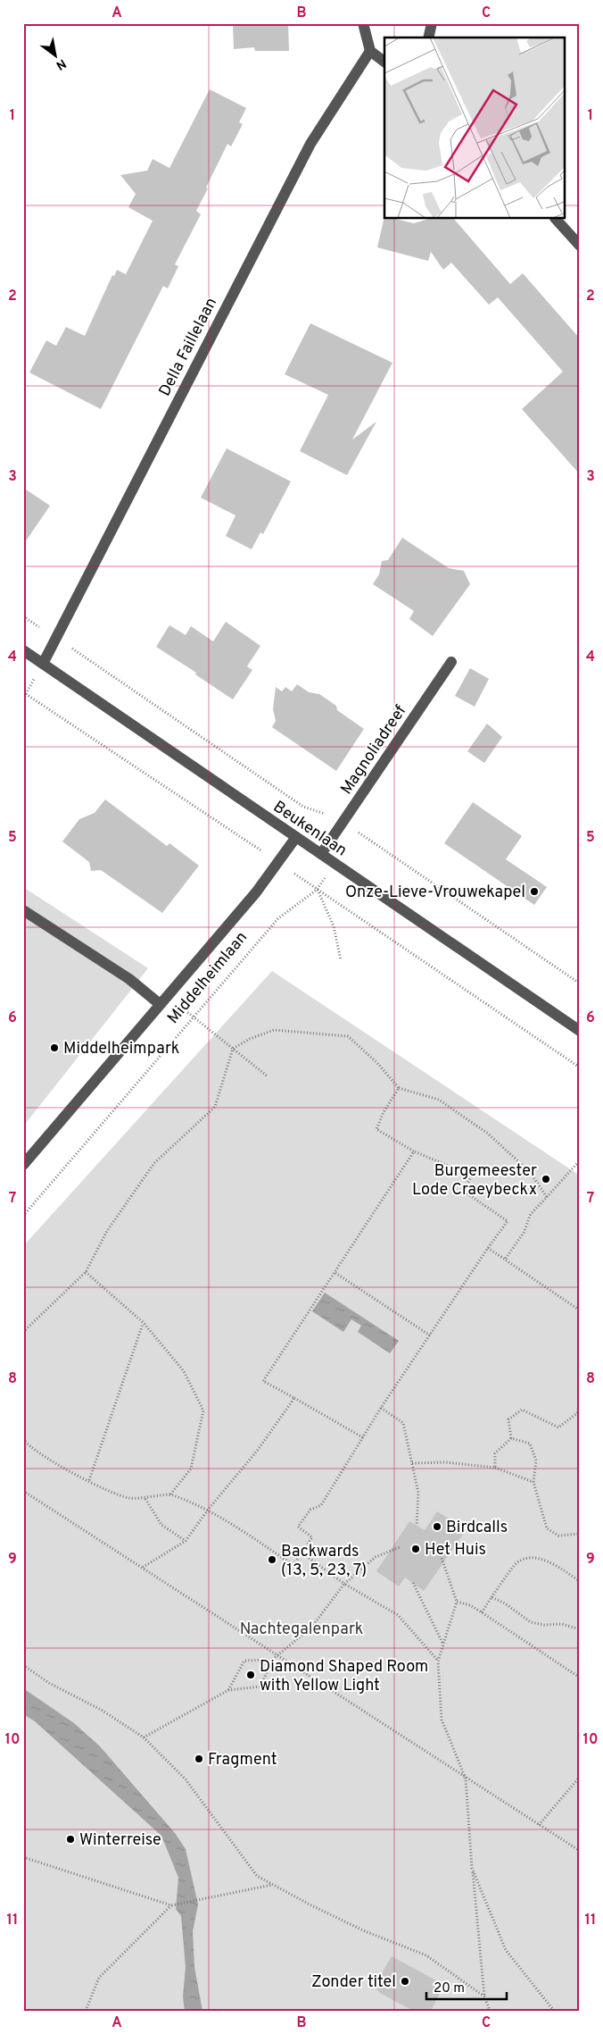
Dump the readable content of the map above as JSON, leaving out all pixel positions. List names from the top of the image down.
{
  "streets": {
    "street": [
      "Della Faillelaan",
      "Magnoliadreef",
      "Beukenlaan",
      "Middelheimlaan"
    ]
  },
  "crossings": [
    ["Della Faillelaan", "Beukenlaan"],
    ["Magnoliadreef", "Beukenlaan"],
    ["Beukenlaan", "Middelheimlaan"]
  ],
  "parks": ["Nachtegalenpark"],
  "places": [
    "Onze-Lieve-Vrouwekapel",
    "Middelheimpark",
    "Burgemeester Lode Craeybeckx",
    "Birdcalls",
    "Het Huis",
    "Backwards (13, 5, 23, 7)",
    "Diamond Shaped Room with Yellow Light",
    "Fragment",
    "Winterreise",
    "Zonder titel"
  ],
  "scale_bar": "20 m",
  "north": "bottom right",
  "grid": {
    "columns": ["A", "B", "C"],
    "rows": [
      "1",
      "2",
      "3",
      "4",
      "5",
      "6",
      "7",
      "8",
      "9",
      "10",
      "11"
    ]
  }
}
